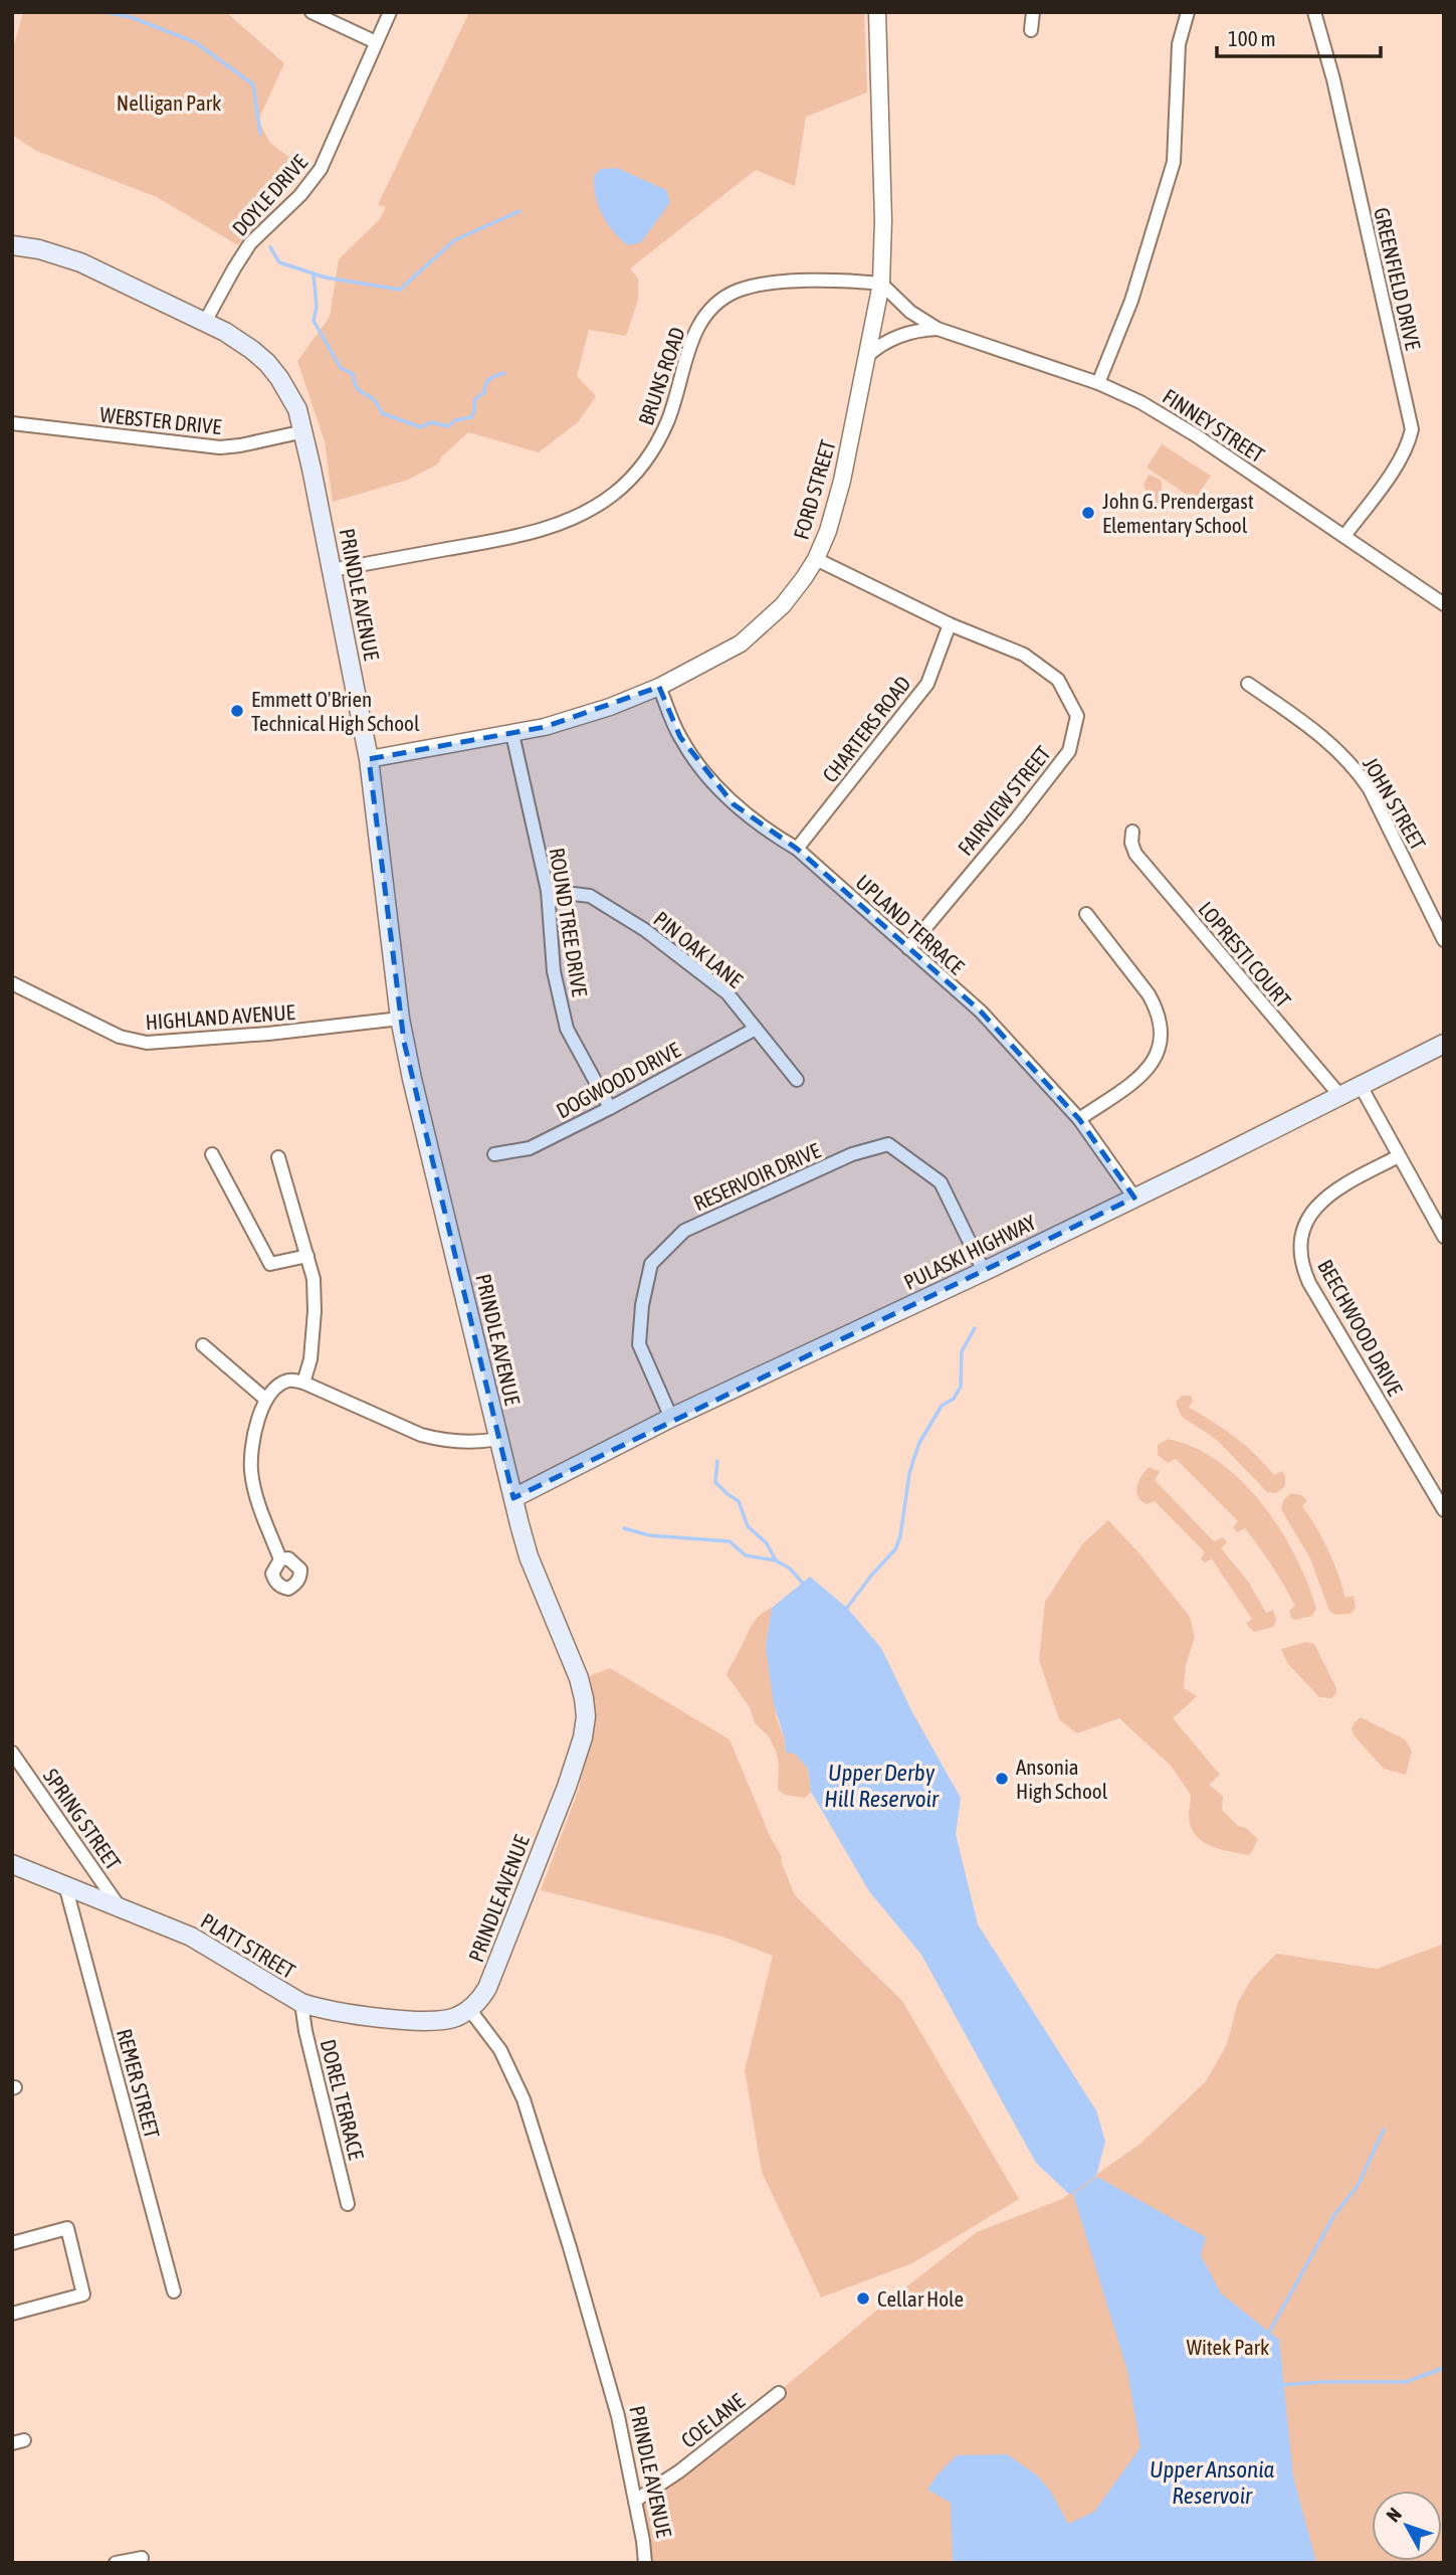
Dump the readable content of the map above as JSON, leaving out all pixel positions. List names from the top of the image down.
{
  "streets": {
    "main road": ["PRINDLE AVENUE", "PULASKI HIGHWAY", "PLATT STREET"],
    "street": [
      "DOYLE DRIVE",
      "GREENFIELD DRIVE",
      "BRUNS ROAD",
      "WEBSTER DRIVE",
      "FINNEY STREET",
      "FORD STREET",
      "CHARTERS ROAD",
      "FAIRVIEW STREET",
      "JOHN STREET",
      "ROUND TREE DRIVE",
      "UPLAND TERRACE",
      "PIN OAK LANE",
      "LOPRESTI COURT",
      "HIGHLAND AVENUE",
      "DOGWOOD DRIVE",
      "RESERVOIR DRIVE",
      "BEECHWOOD DRIVE",
      "SPRING STREET",
      "REMER STREET",
      "DOREL TERRACE",
      "COE LANE"
    ]
  },
  "crossings": [
    ["DOYLE DRIVE", "PRINDLE AVENUE"],
    ["GREENFIELD DRIVE", "FINNEY STREET"],
    ["BRUNS ROAD", "FINNEY STREET"],
    ["BRUNS ROAD", "FORD STREET"],
    ["BRUNS ROAD", "PRINDLE AVENUE"],
    ["WEBSTER DRIVE", "PRINDLE AVENUE"],
    ["FINNEY STREET", "FORD STREET"],
    ["FORD STREET", "PRINDLE AVENUE"],
    ["FORD STREET", "FAIRVIEW STREET"],
    ["FORD STREET", "ROUND TREE DRIVE"],
    ["FORD STREET", "UPLAND TERRACE"],
    ["PRINDLE AVENUE", "HIGHLAND AVENUE"],
    ["PRINDLE AVENUE", "PULASKI HIGHWAY"],
    ["PRINDLE AVENUE", "PLATT STREET"],
    ["PRINDLE AVENUE", "COE LANE"],
    ["CHARTERS ROAD", "FAIRVIEW STREET"],
    ["CHARTERS ROAD", "UPLAND TERRACE"],
    ["FAIRVIEW STREET", "UPLAND TERRACE"],
    ["ROUND TREE DRIVE", "PIN OAK LANE"],
    ["ROUND TREE DRIVE", "DOGWOOD DRIVE"],
    ["UPLAND TERRACE", "PULASKI HIGHWAY"],
    ["PIN OAK LANE", "DOGWOOD DRIVE"],
    ["LOPRESTI COURT", "PULASKI HIGHWAY"],
    ["RESERVOIR DRIVE", "PULASKI HIGHWAY"],
    ["SPRING STREET", "PLATT STREET"],
    ["PLATT STREET", "REMER STREET"],
    ["PLATT STREET", "DOREL TERRACE"]
  ],
  "water": ["Upper Derby Hill Reservoir", "Upper Ansonia Reservoir"],
  "parks": ["Nelligan Park", "Witek Park"],
  "places": [
    "John G. Prendergast Elementary School",
    "Emmett O'Brien Technical High School",
    "Ansonia High School",
    "Cellar Hole"
  ],
  "scale_bar": "100 m",
  "north": "top left"
}
